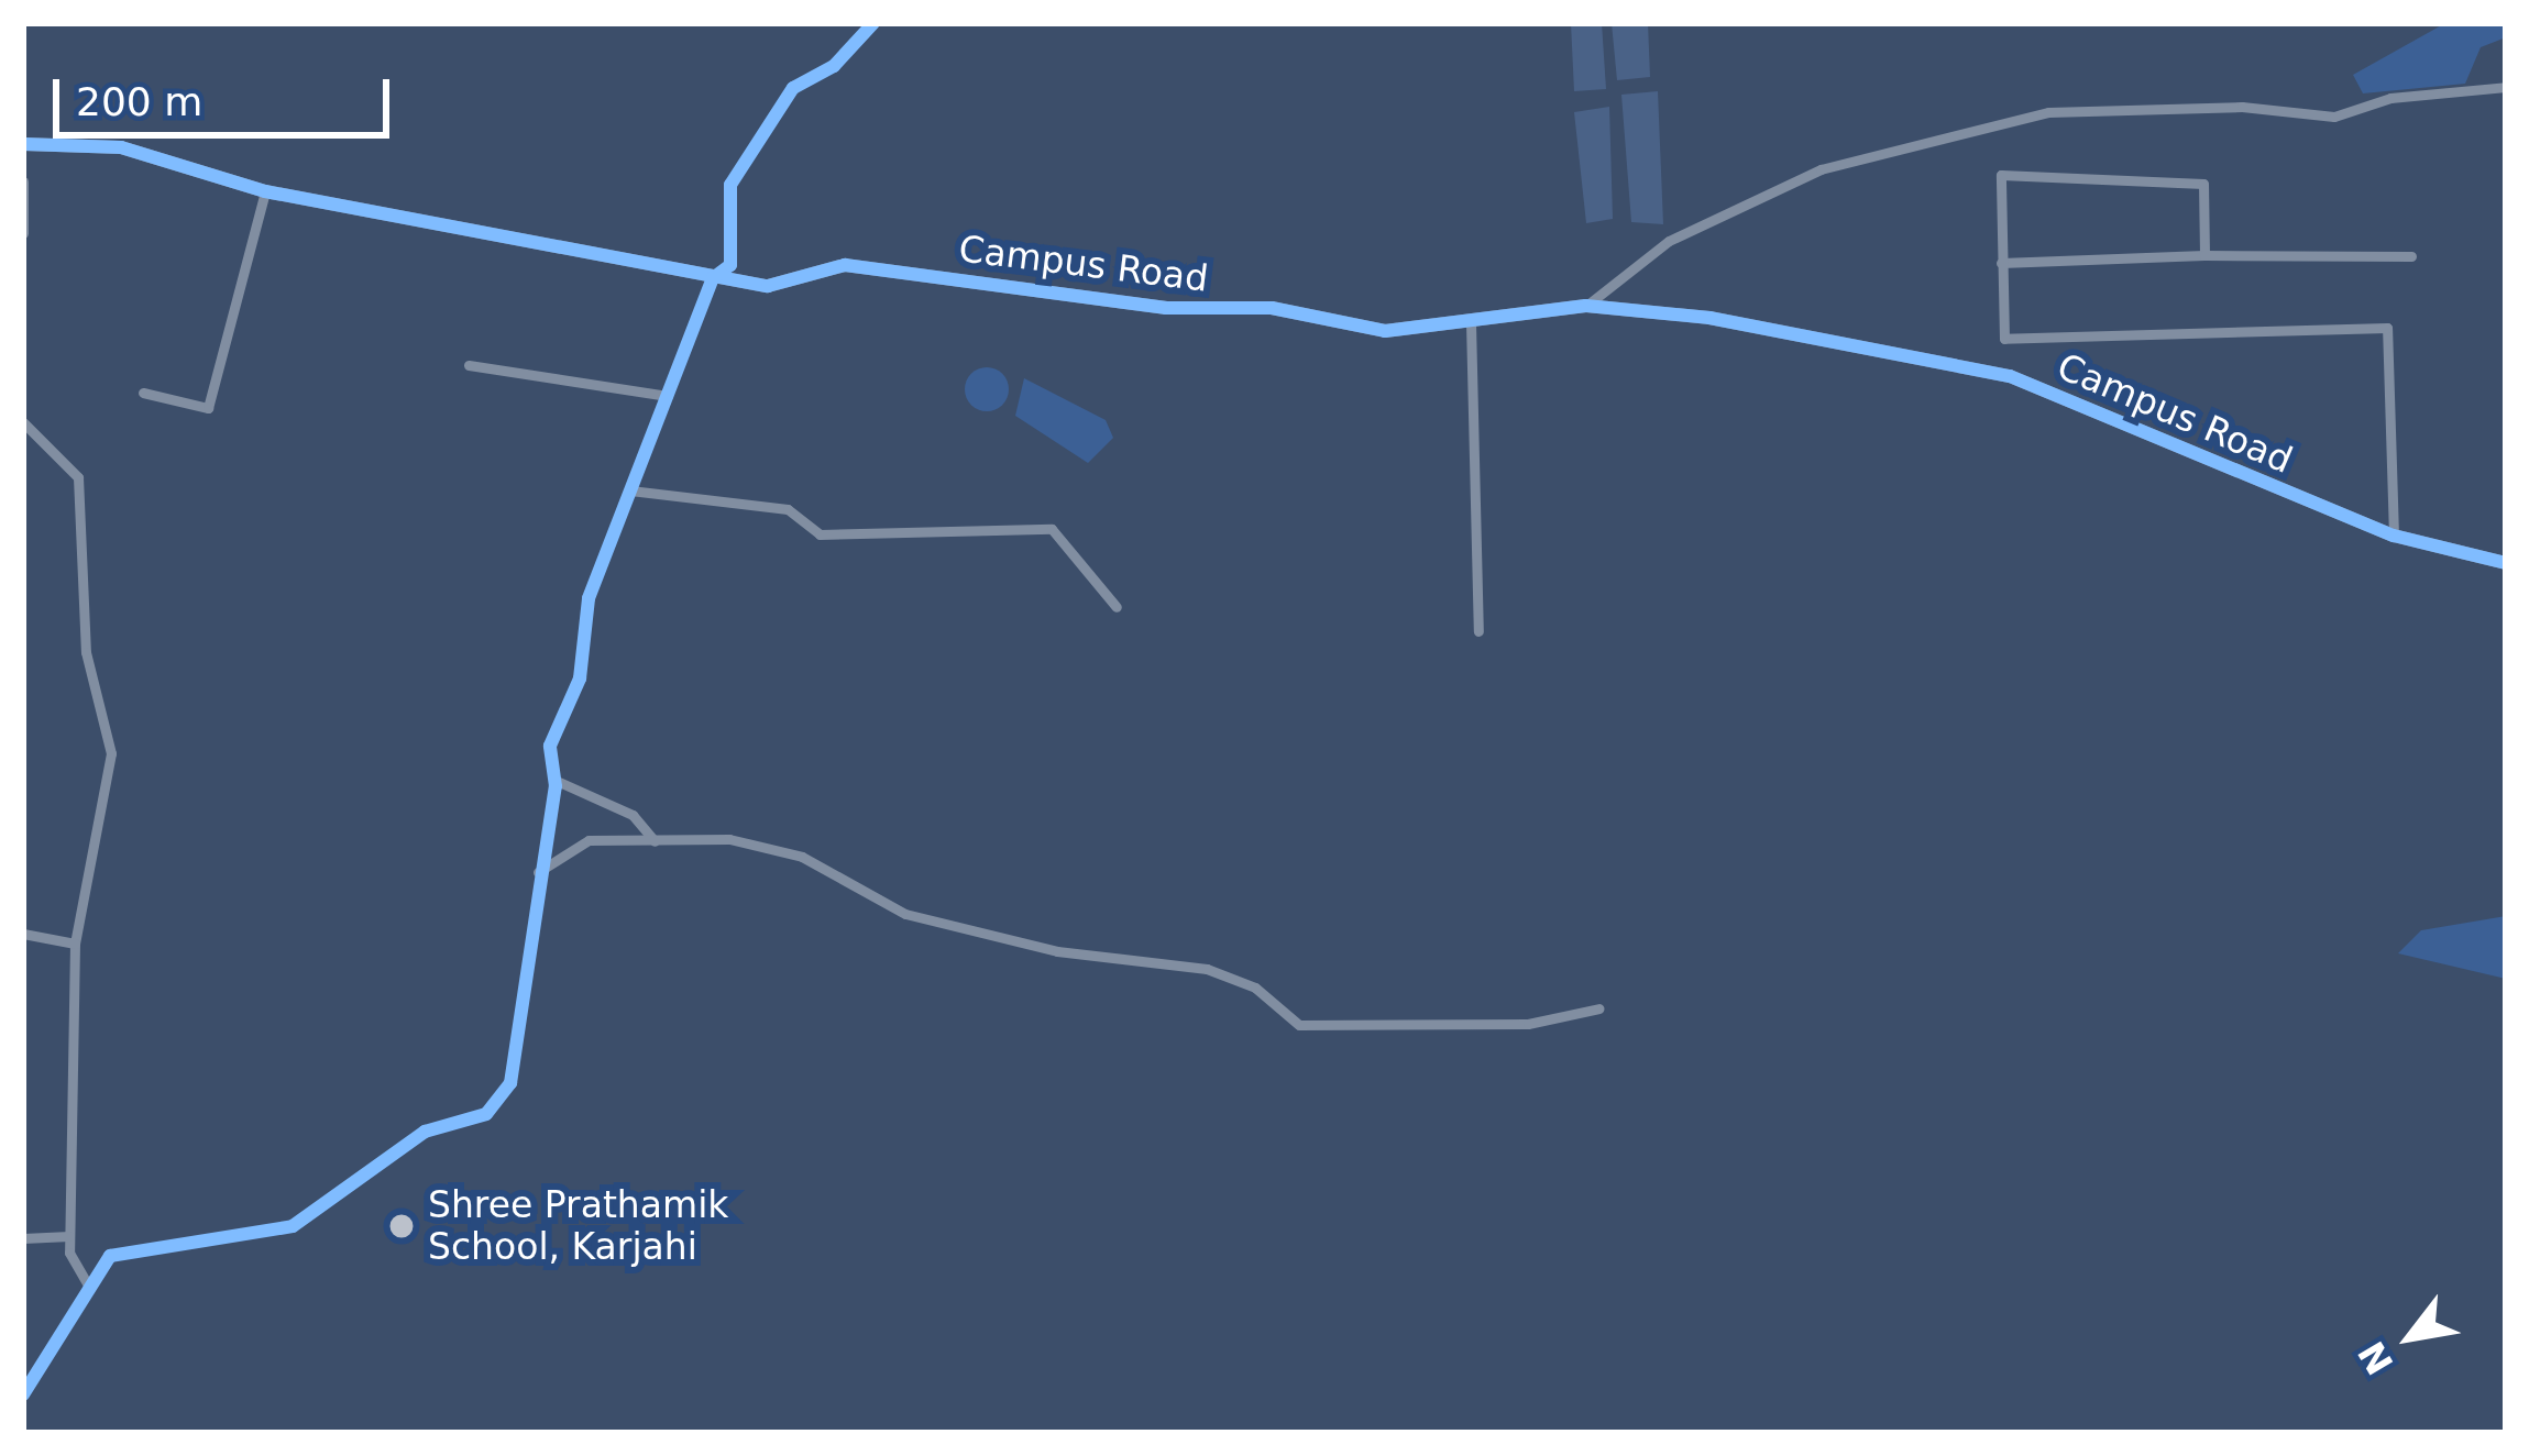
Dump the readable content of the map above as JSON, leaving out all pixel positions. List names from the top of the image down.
{
  "streets": {
    "street": ["Campus Road"]
  },
  "places": ["Shree Prathamik School, Karjahi"],
  "scale_bar": "200 m",
  "north": "bottom left"
}
